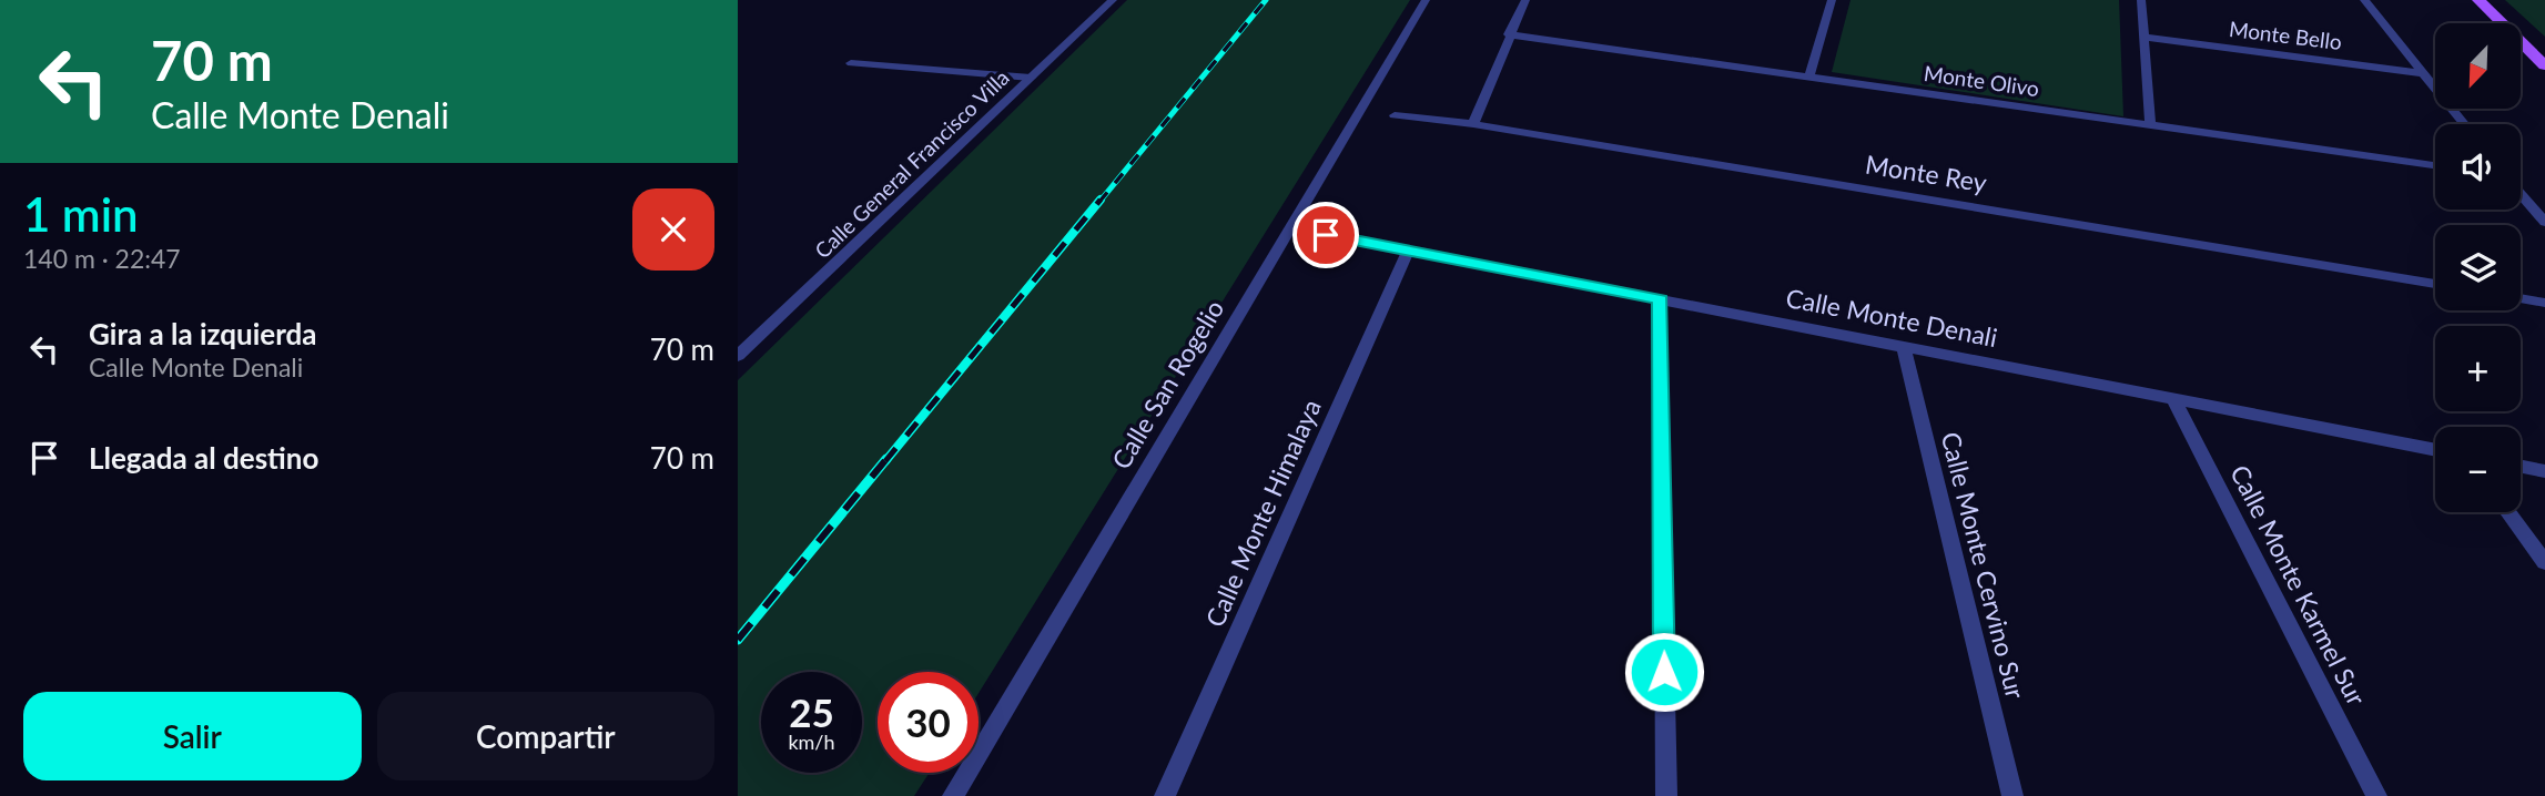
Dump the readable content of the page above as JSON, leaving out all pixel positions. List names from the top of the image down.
{
  "streets": {
    "street": [
      "Monte Bello",
      "Monte Olivo",
      "Calle General Francisco Villa",
      "Monte Rey",
      "Calle Monte Denali",
      "Calle San Rogelio",
      "Calle Monte Himalaya",
      "Calle Monte Cervino Sur",
      "Calle Monte Karmel Sur"
    ]
  },
  "crossings": [
    ["Calle Monte Denali", "Calle Monte Himalaya"],
    ["Calle Monte Denali", "Calle Monte Cervino Sur"],
    ["Calle Monte Denali", "Calle Monte Karmel Sur"]
  ],
  "north": "bottom left",
  "page": {
    "turn": ["70 m", "Calle Monte Denali"],
    "map_buttons": ["+", "−"],
    "heading": ["1 min", "140 m · 22:47"],
    "list": [
      {
        "name": "Gira a la izquierda",
        "note": "Calle Monte Denali",
        "value": "70 m"
      },
      {
        "name": "Llegada al destino",
        "value": "70 m"
      }
    ],
    "speed": "25 km/h",
    "limit": "30",
    "buttons": ["Salir", "Compartir"]
  }
}
